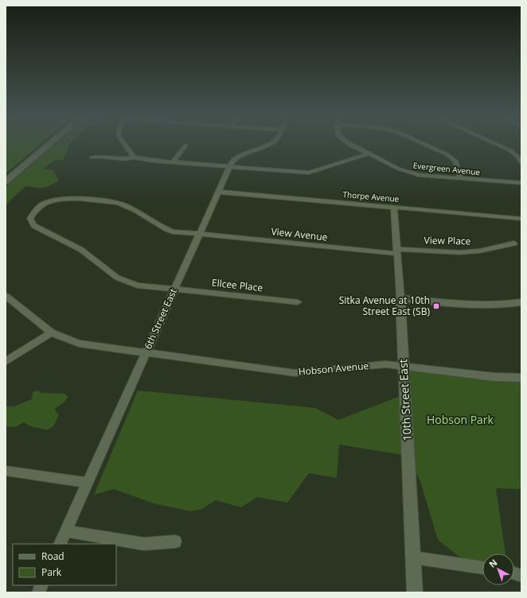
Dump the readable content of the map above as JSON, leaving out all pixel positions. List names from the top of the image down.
{
  "streets": {
    "street": [
      "Evergreen Avenue",
      "Thorpe Avenue",
      "View Avenue",
      "View Place",
      "Ellcee Place",
      "6th Street East",
      "Hobson Avenue",
      "10th Street East"
    ]
  },
  "crossings": [
    ["Thorpe Avenue", "6th Street East"],
    ["Thorpe Avenue", "10th Street East"],
    ["View Avenue", "View Place"],
    ["View Avenue", "Ellcee Place"],
    ["View Avenue", "6th Street East"],
    ["View Avenue", "10th Street East"],
    ["View Place", "10th Street East"],
    ["Ellcee Place", "6th Street East"],
    ["6th Street East", "Hobson Avenue"],
    ["Hobson Avenue", "10th Street East"]
  ],
  "parks": ["Hobson Park"],
  "places": {
    "transit": ["Sitka Avenue at 10th Street East (SB)"]
  },
  "legend": ["Road", "Park"],
  "north": "top left"
}
